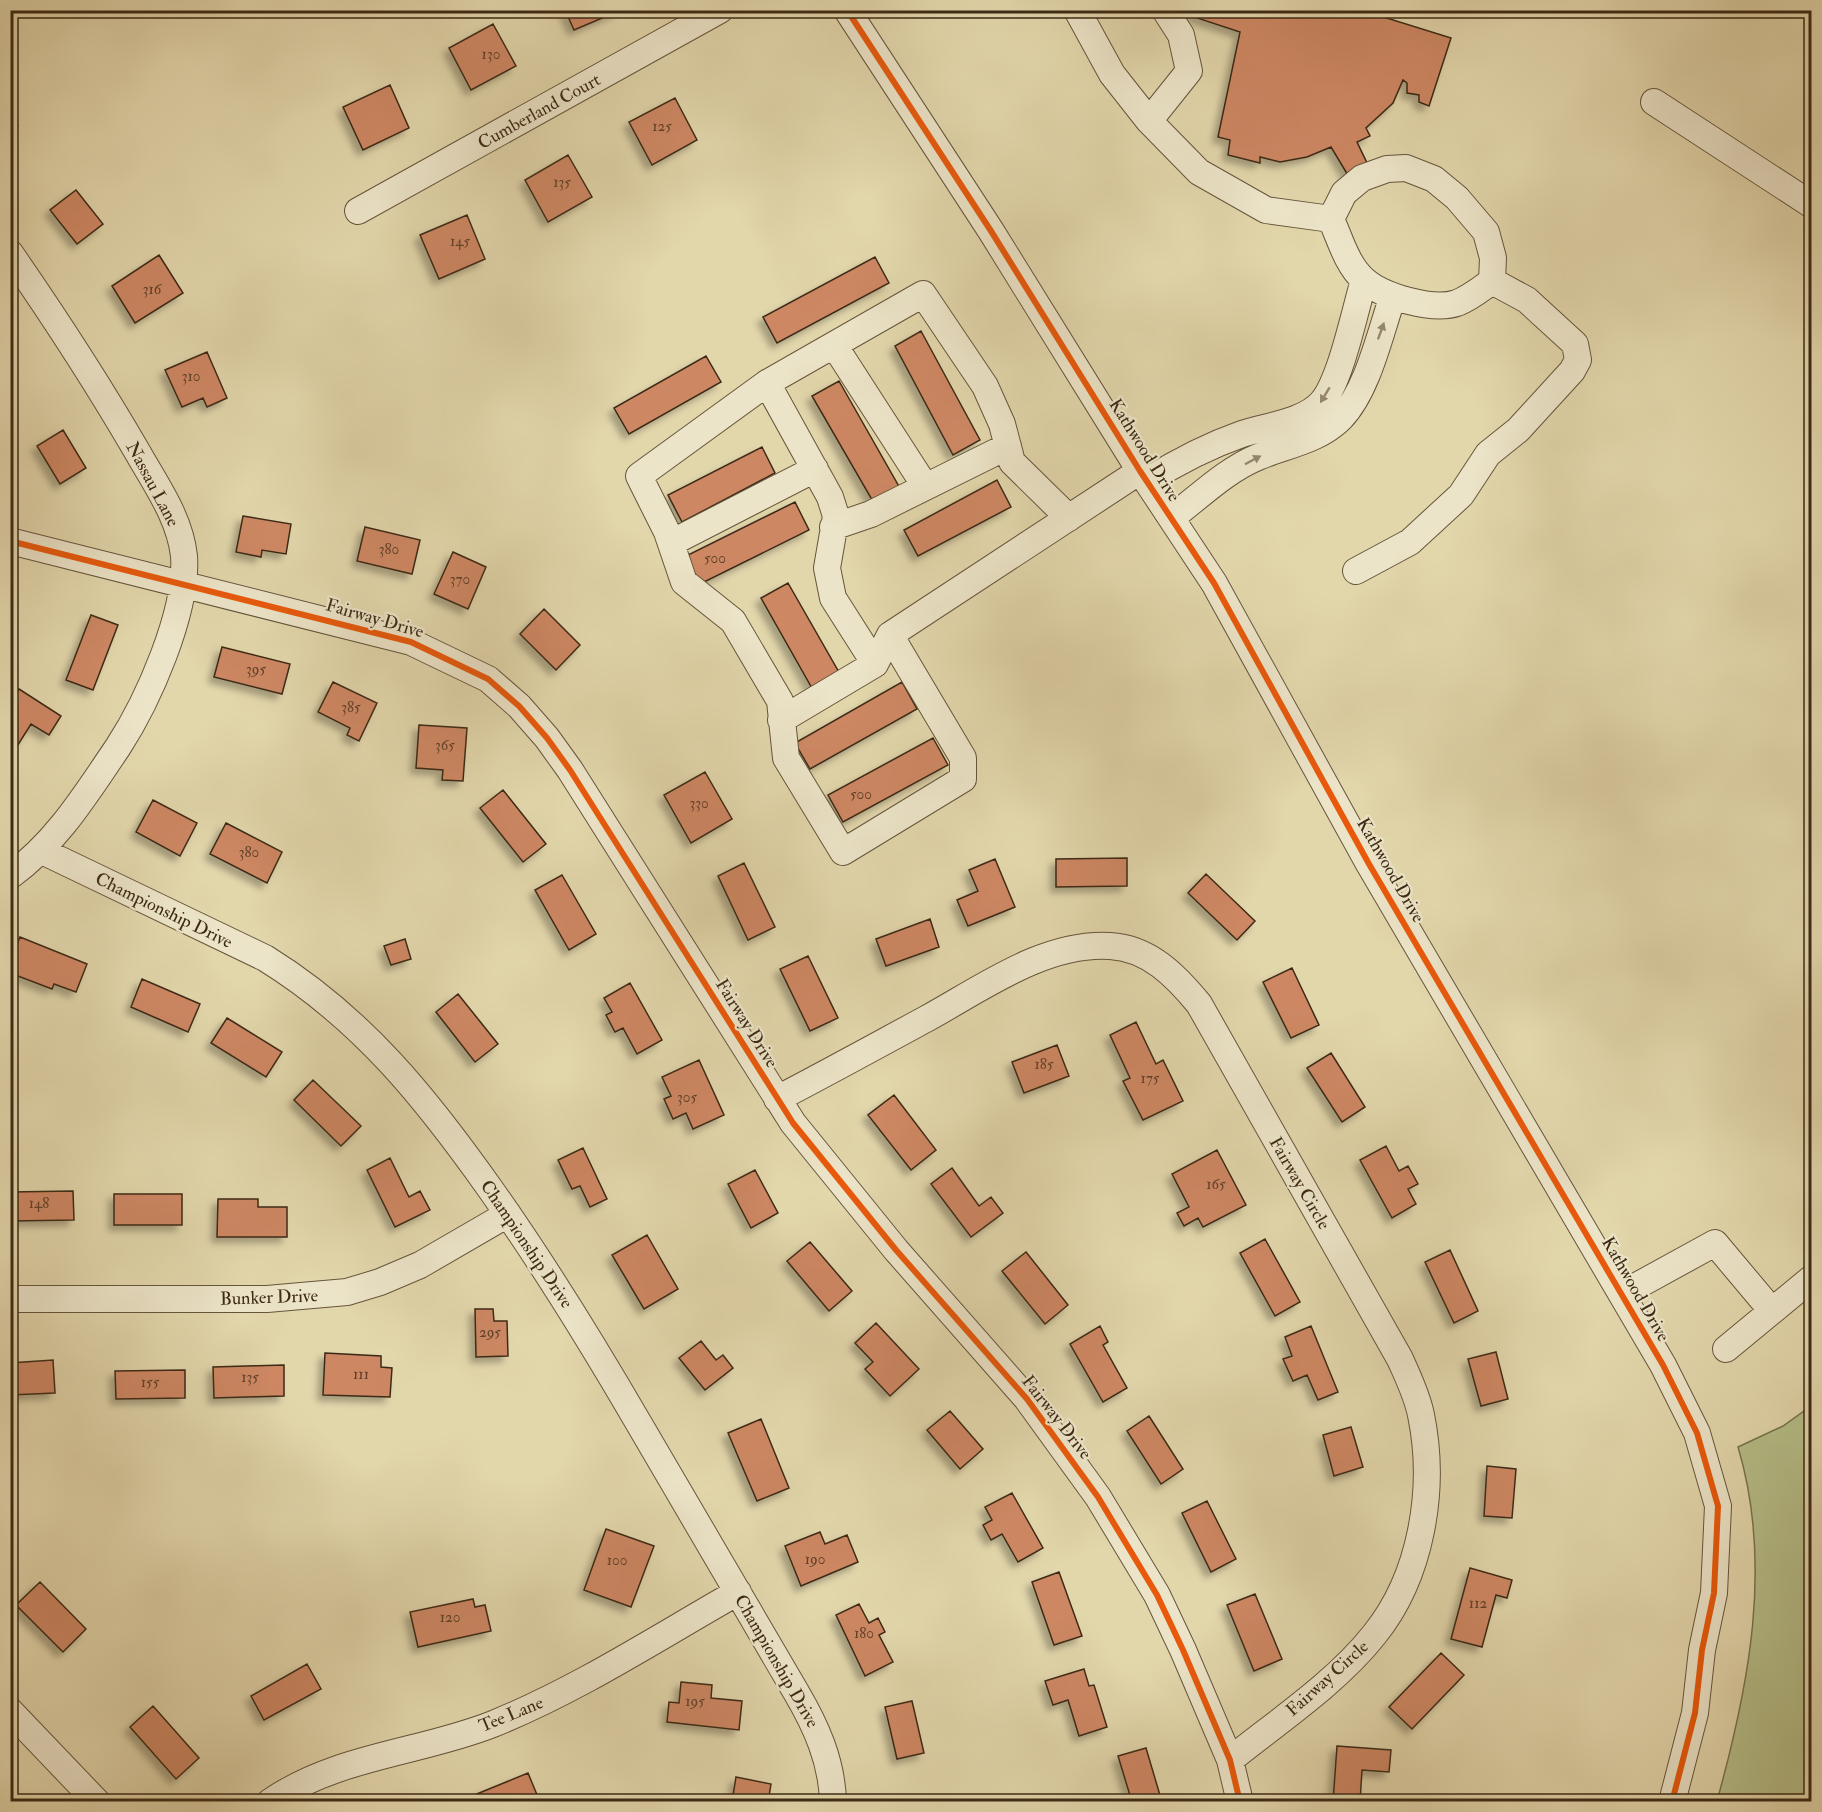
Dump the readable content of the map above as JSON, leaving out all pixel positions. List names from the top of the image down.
{
  "streets": {
    "street": [
      "Cumberland Court",
      "Kathwood Drive",
      "Nassau Lane",
      "Fairway Drive",
      "Championship Drive",
      "Fairway Circle",
      "Bunker Drive",
      "Tee Lane"
    ]
  },
  "crossings": [
    ["Nassau Lane", "Fairway Drive"],
    ["Nassau Lane", "Championship Drive"],
    ["Fairway Drive", "Fairway Circle"],
    ["Championship Drive", "Bunker Drive"],
    ["Championship Drive", "Tee Lane"]
  ],
  "house_numbers": [
    "130",
    "125",
    "135",
    "145",
    "316",
    "310",
    "380",
    "500",
    "370",
    "395",
    "385",
    "365",
    "500",
    "330",
    "380",
    "185",
    "175",
    "305",
    "165",
    "148",
    "295",
    "111",
    "135",
    "155",
    "190",
    "100",
    "112",
    "120",
    "180",
    "195"
  ]
}
